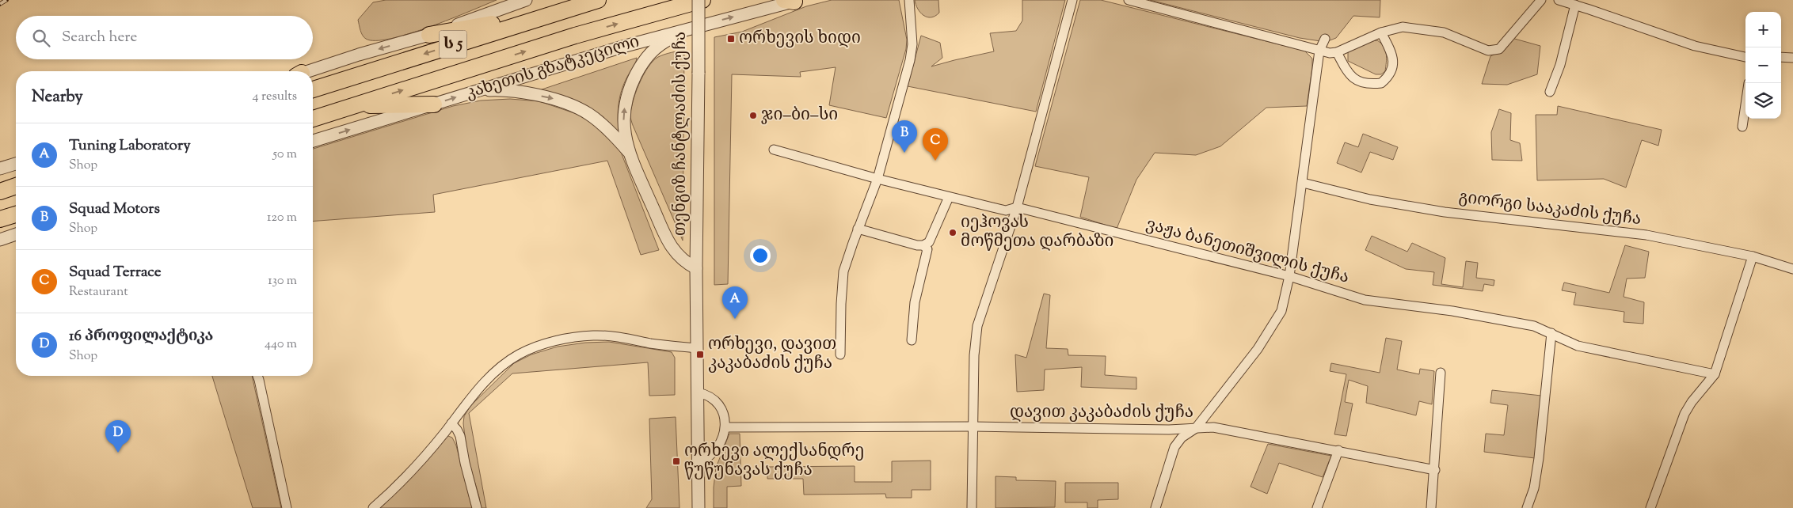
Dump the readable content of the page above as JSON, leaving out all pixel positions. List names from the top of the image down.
{
  "streets": {
    "highway": ["ს 5", "კახეთის გზატკეცილი"],
    "street": [
      "თენგიზ ჩანტლაძის ქუჩა",
      "გიორგი სააკაძის ქუჩა",
      "ვაჟა ბანეთიშვილის ქუჩა",
      "დავით კაკაბაძის ქუჩა"
    ]
  },
  "crossings": [
    ["კახეთის გზატკეცილი", "თენგიზ ჩანტლაძის ქუჩა"]
  ],
  "places": {
    "transit": ["ორხევის ხიდი", "ორხევი, დავით კაკაბაძის ქუჩა", "ორხევი ალექსანდრე წუწუნავას ქუჩა"],
    "other": ["ჯი–ბი–სი", "იეჰოვას მოწმეთა დარბაზი"]
  },
  "page": {
    "map_buttons": ["+", "−"],
    "search": "Search here",
    "heading": ["Nearby", "4 results"],
    "pins": [
      "B",
      "C",
      "A",
      "D"
    ],
    "list": [
      {
        "mark": "A",
        "name": "Tuning Laboratory",
        "note": "Shop",
        "value": "50 m"
      },
      {
        "mark": "B",
        "name": "Squad Motors",
        "note": "Shop",
        "value": "120 m"
      },
      {
        "mark": "C",
        "name": "Squad Terrace",
        "note": "Restaurant",
        "value": "130 m"
      },
      {
        "mark": "D",
        "name": "16 პროფილაქტიკა",
        "note": "Shop",
        "value": "440 m"
      }
    ]
  }
}
